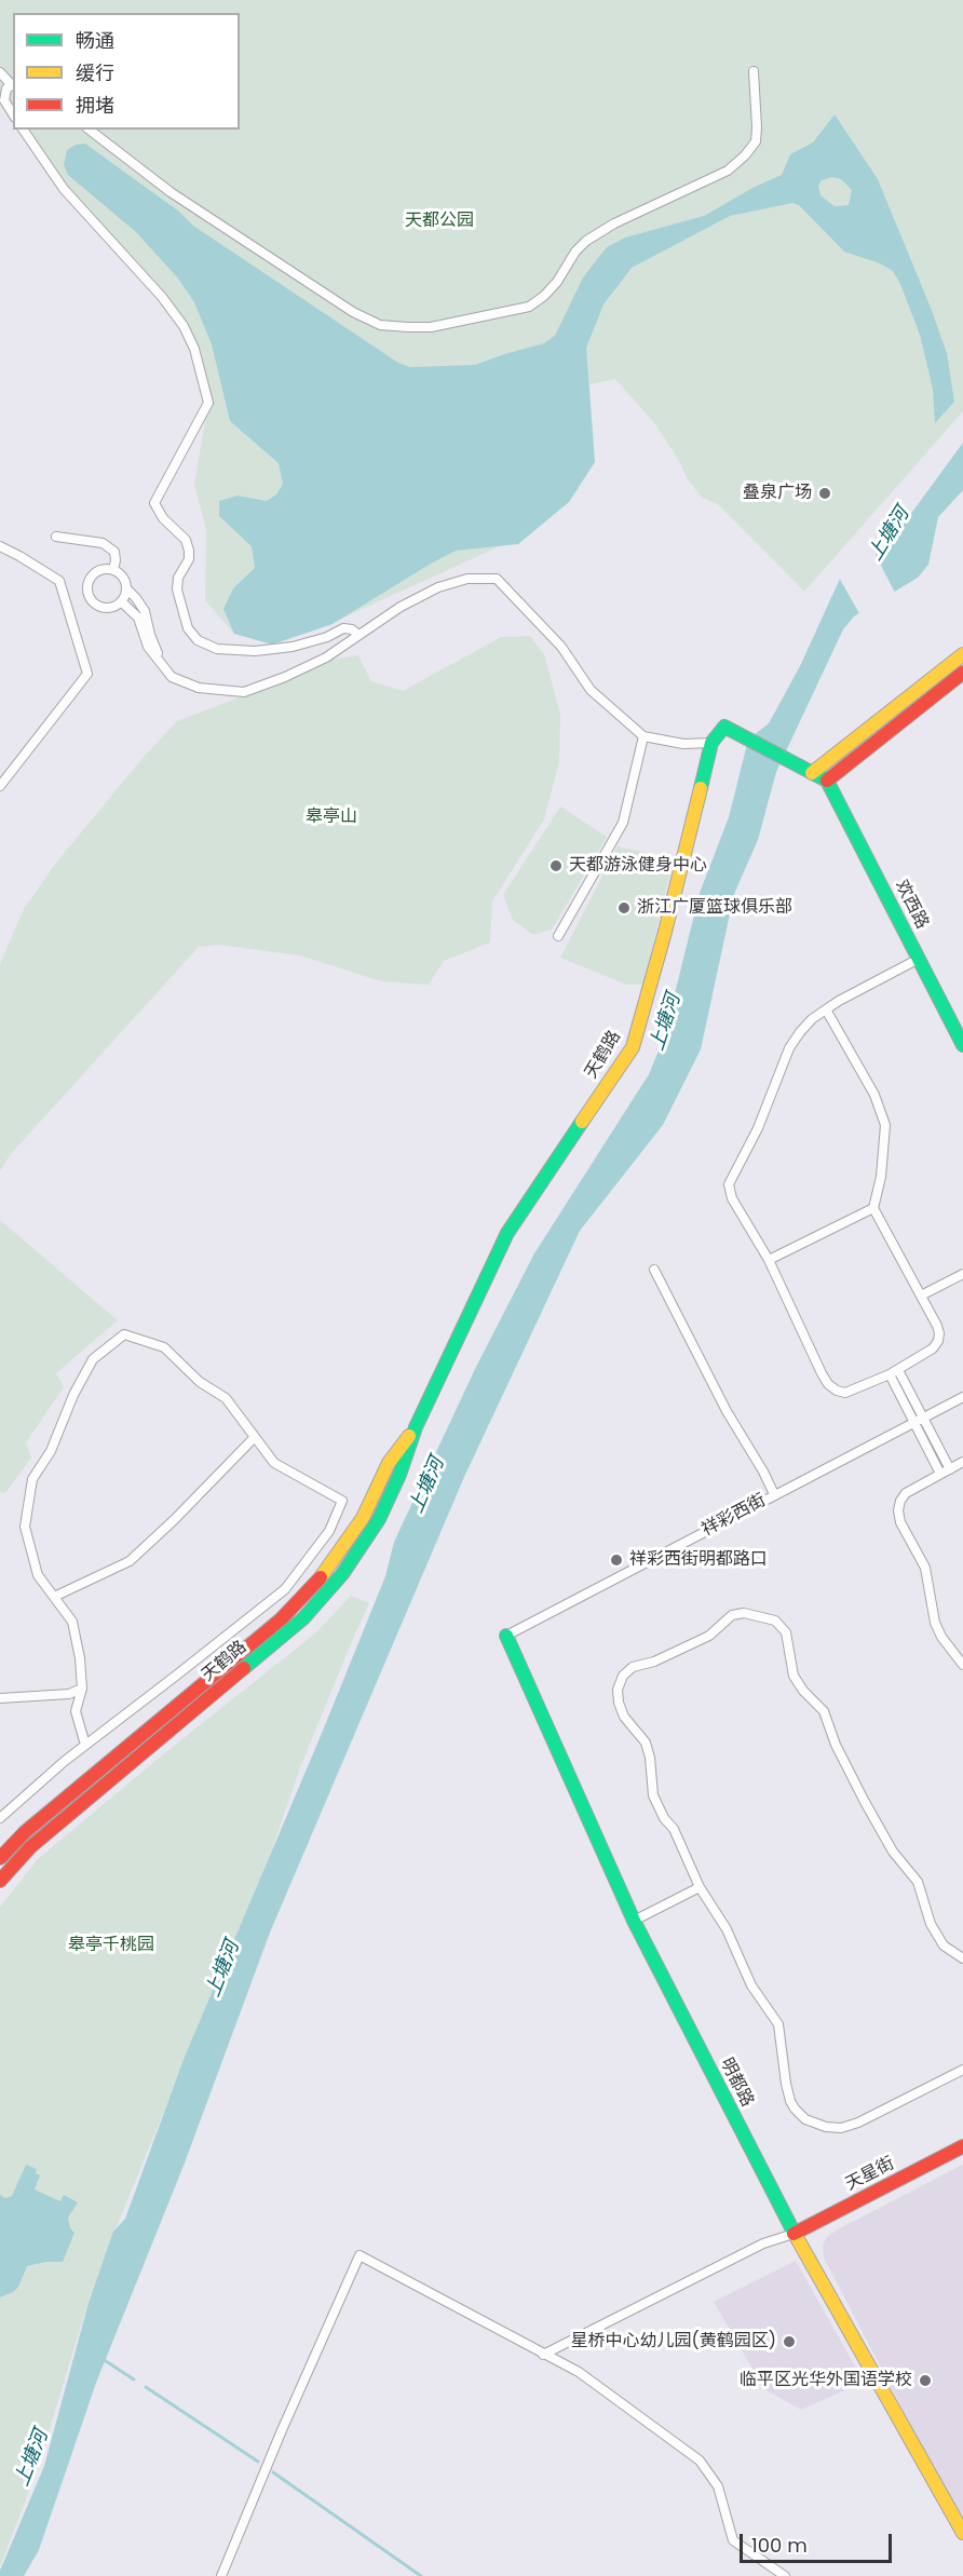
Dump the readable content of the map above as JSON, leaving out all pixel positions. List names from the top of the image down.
{
  "streets": {
    "main road": [
      "欢西路",
      "天鹤路",
      "明都路",
      "天星街"
    ],
    "street": ["祥彩西街"]
  },
  "crossings": [
    ["祥彩西街", "明都路"],
    ["明都路", "天星街"]
  ],
  "water": ["上塘河"],
  "parks": ["天都公园", "皋亭山", "皋亭千桃园"],
  "places": [
    "叠泉广场",
    "天都游泳健身中心",
    "浙江广厦篮球俱乐部",
    "祥彩西街明都路口",
    "星桥中心幼儿园(黄鹤园区)",
    "临平区光华外国语学校"
  ],
  "legend": ["畅通", "缓行", "拥堵"],
  "scale_bar": "100 m"
}
